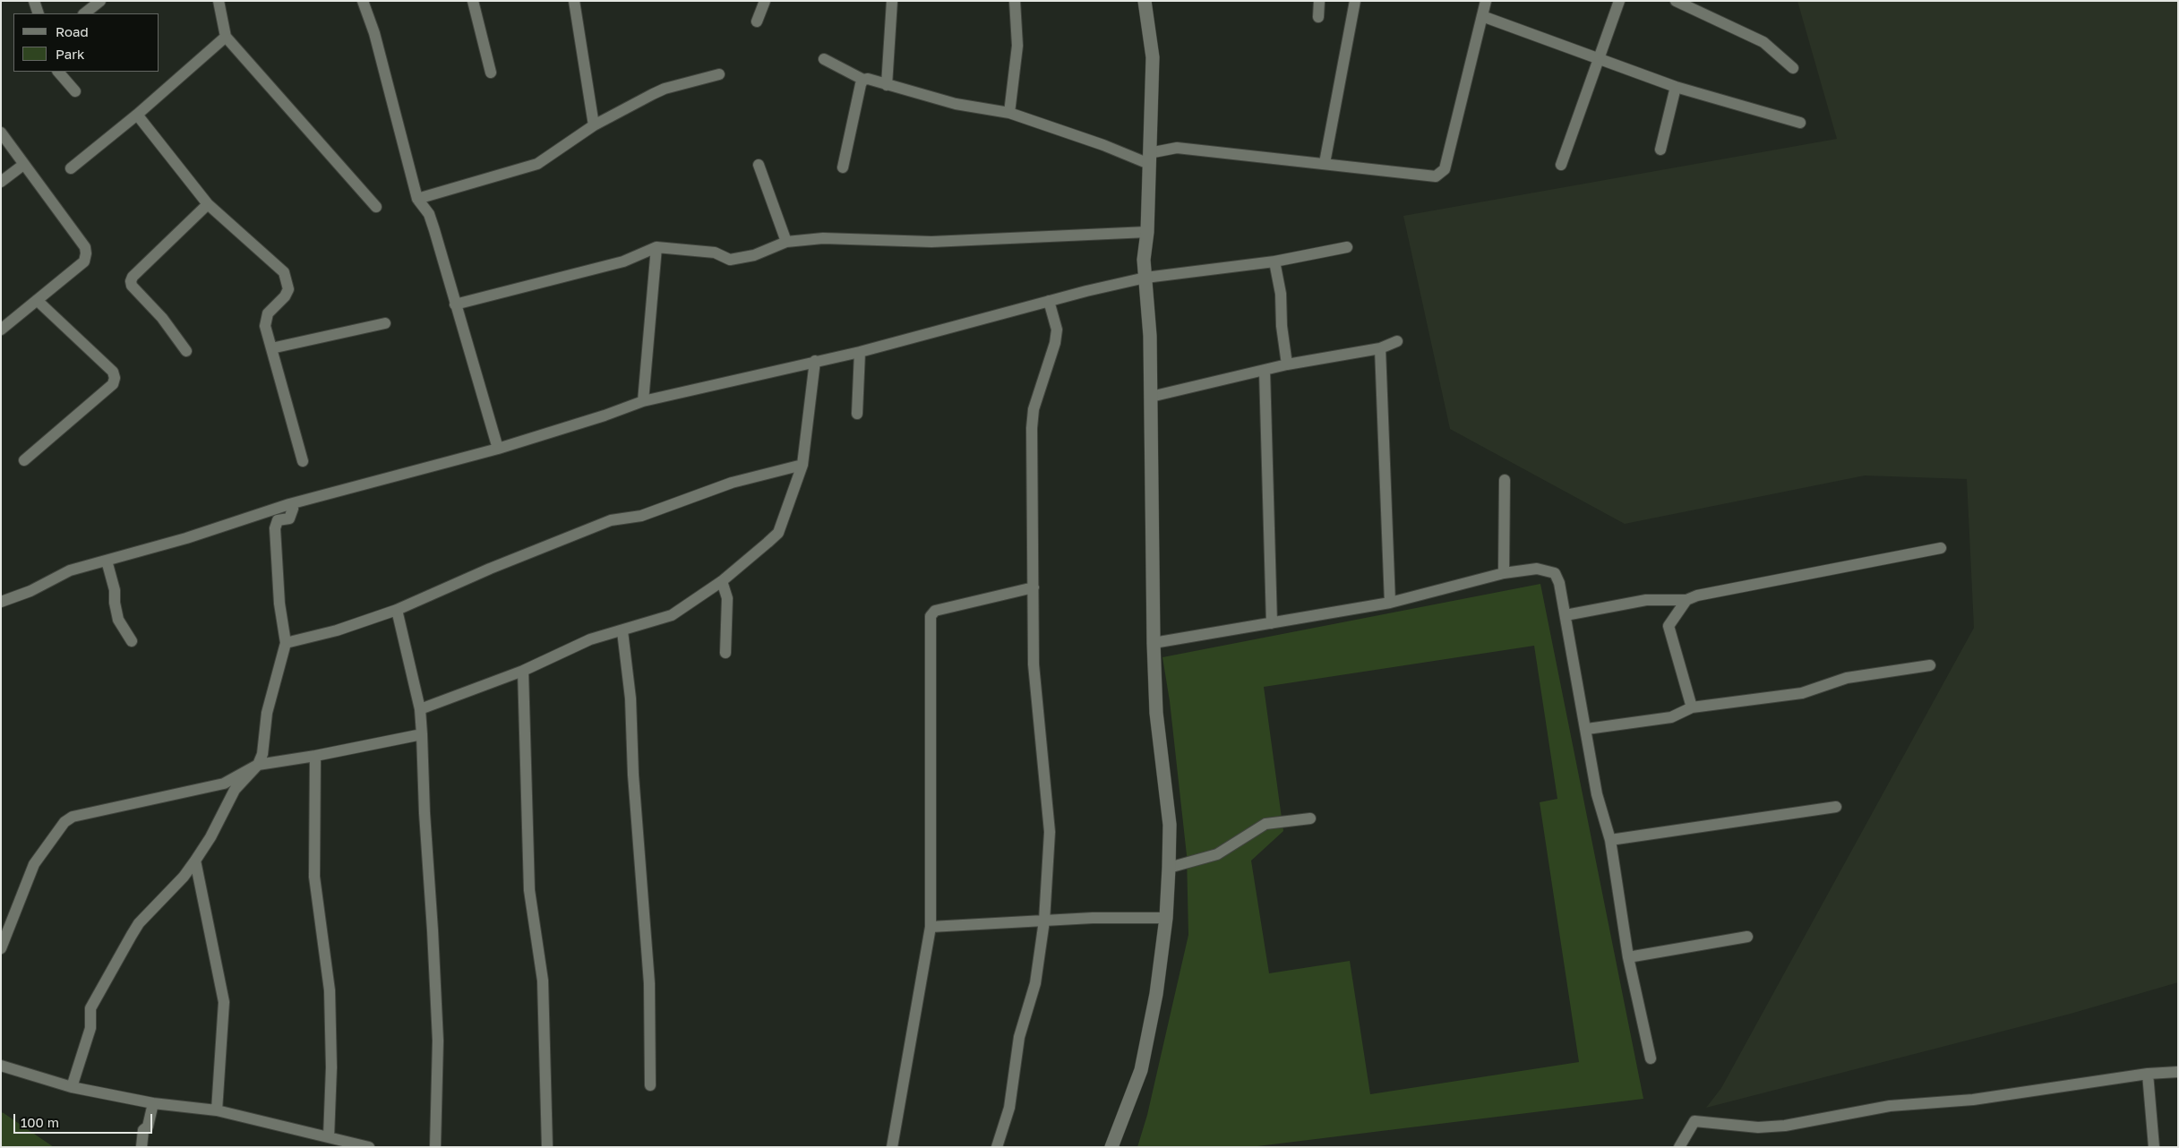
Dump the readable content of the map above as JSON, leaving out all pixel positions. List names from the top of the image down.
{
  "legend": ["Road", "Park"],
  "scale_bar": "100 m"
}
